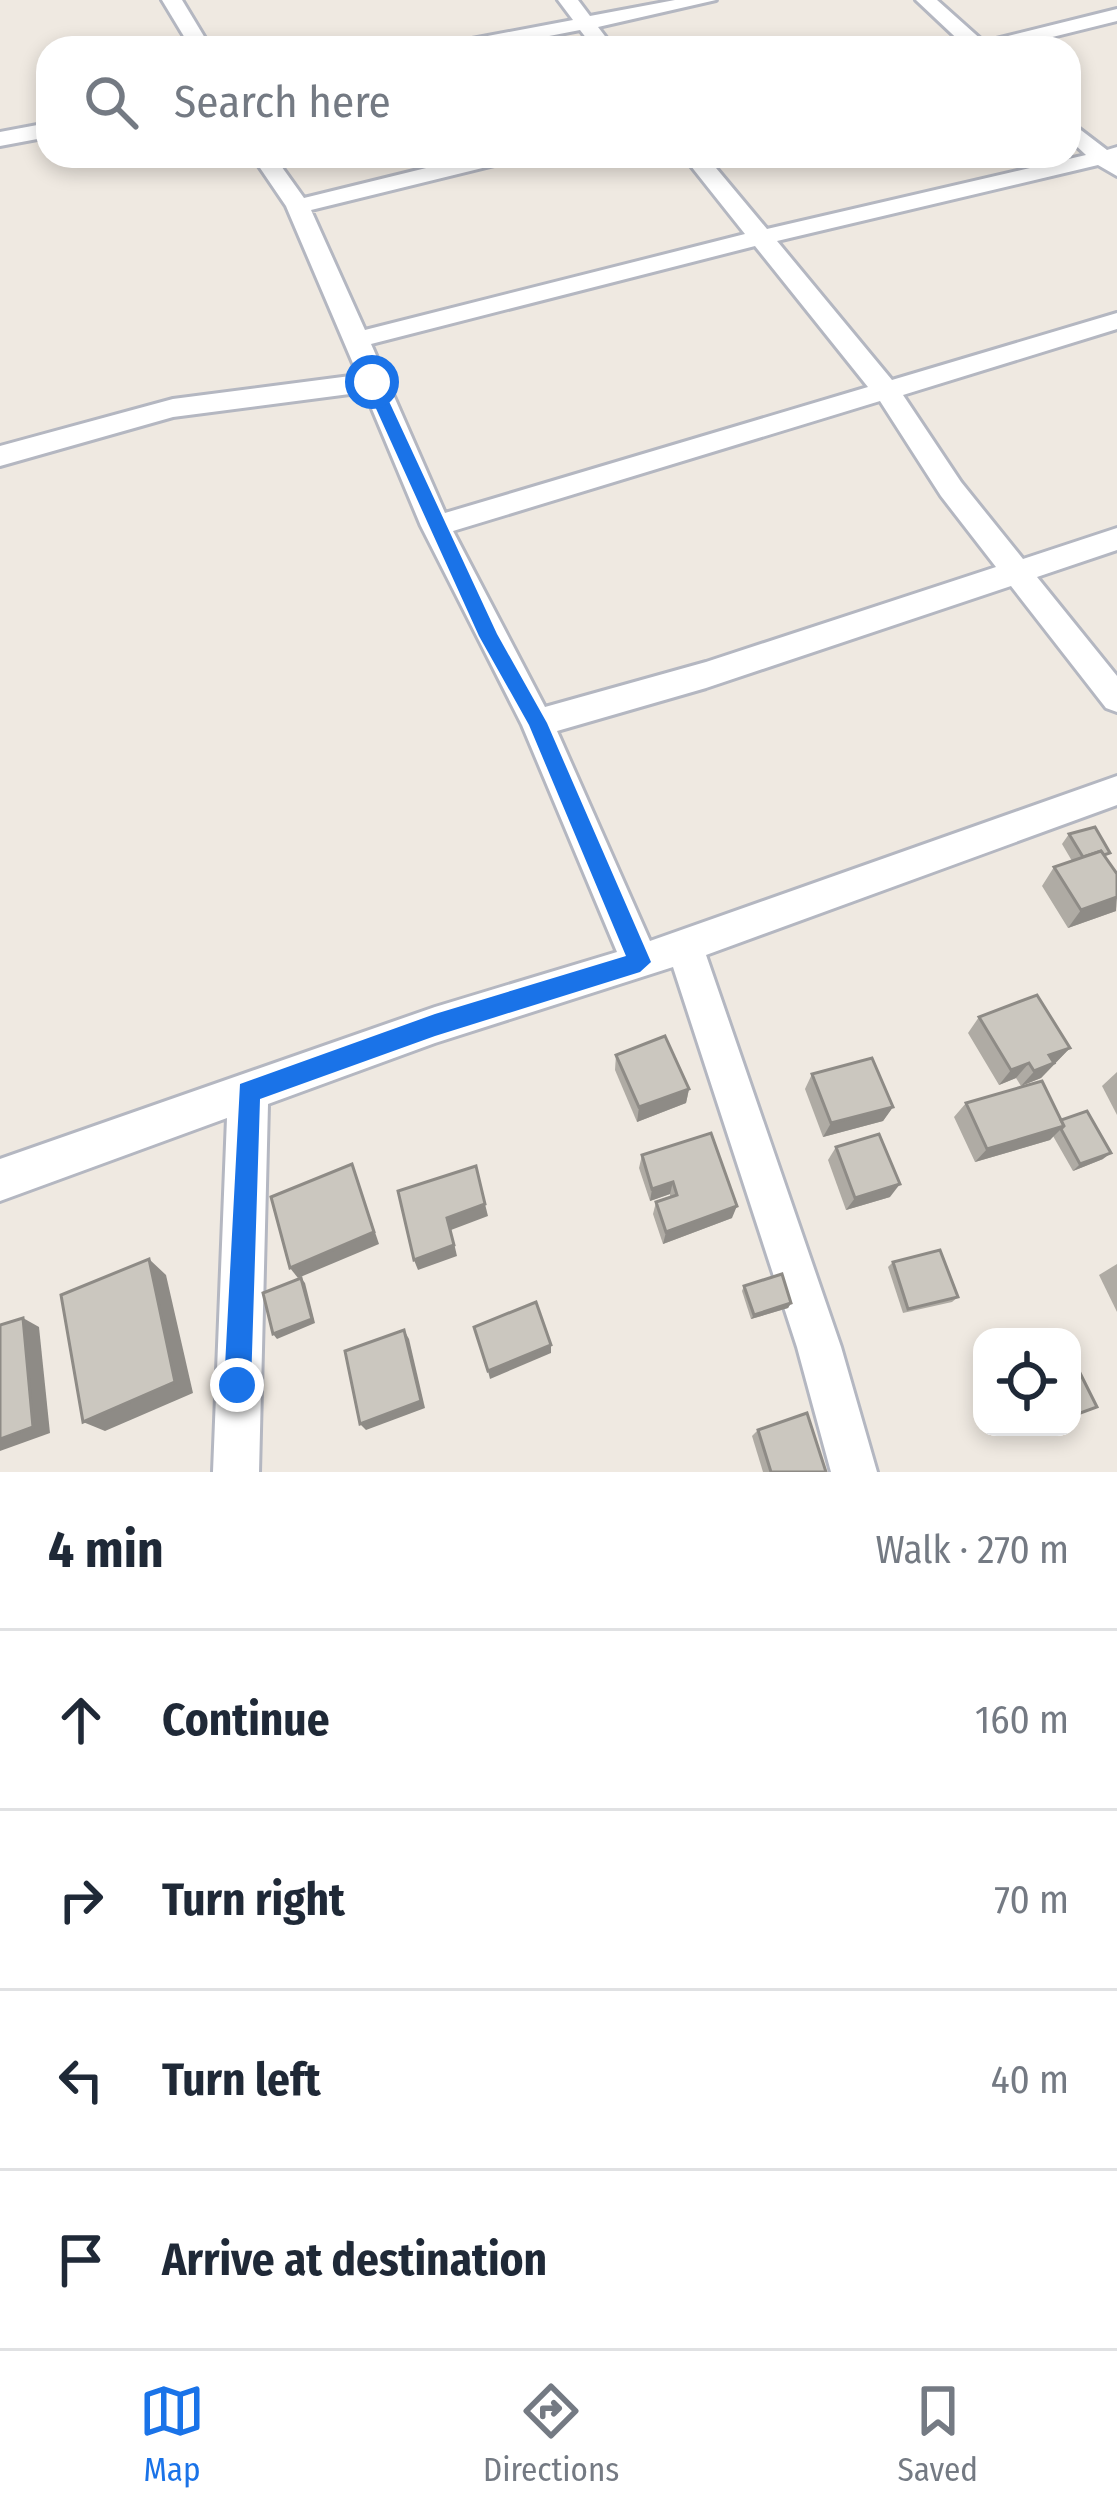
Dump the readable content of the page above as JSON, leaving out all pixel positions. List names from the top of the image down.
{
  "page": {
    "search": "Search here",
    "heading": ["4 min", "Walk · 270 m"],
    "list": [
      ["Continue", "160 m"],
      ["Turn right", "70 m"],
      ["Turn left", "40 m"],
      "Arrive at destination"
    ],
    "nav": ["Map", "Directions", "Saved"]
  }
}
